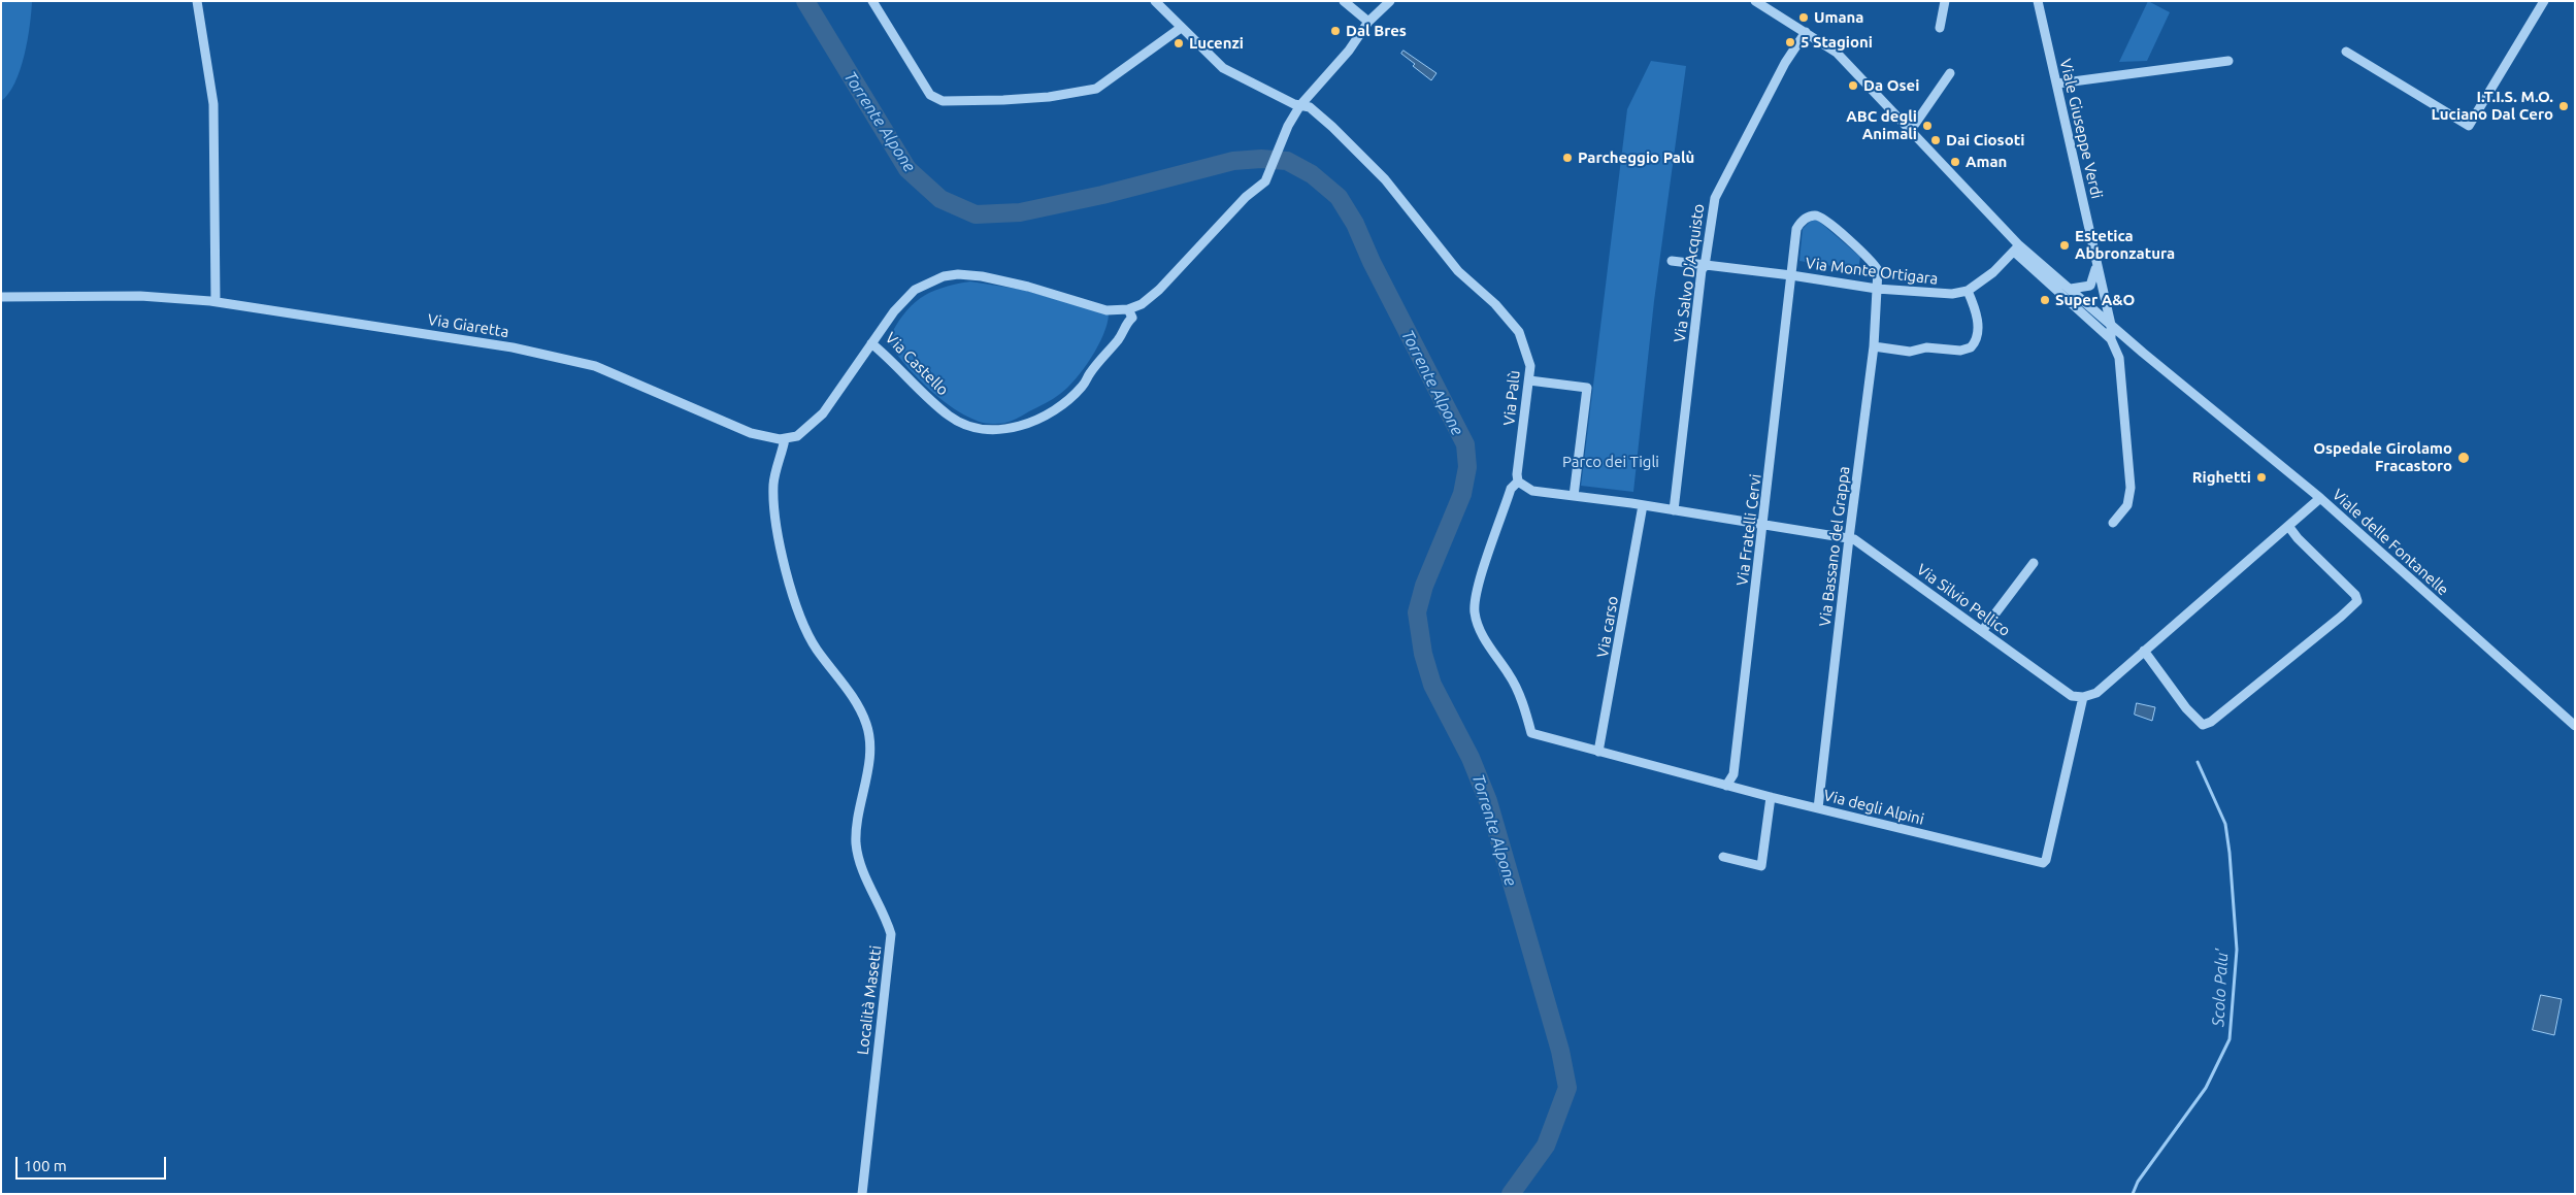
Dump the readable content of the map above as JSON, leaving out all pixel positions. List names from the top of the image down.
{
  "streets": {
    "street": [
      "Viale Giuseppe Verdi",
      "Via Monte Ortigara",
      "Via Salvo D'Acquisto",
      "Via Giaretta",
      "Via Castello",
      "Via Palù",
      "Via Fratelli Cervi",
      "Viale delle Fontanelle",
      "Via Bassano del Grappa",
      "Via Silvio Pellico",
      "Via carso",
      "Via degli Alpini",
      "Località Masetti"
    ]
  },
  "crossings": [
    ["Viale Giuseppe Verdi", "Viale delle Fontanelle"],
    ["Via Monte Ortigara", "Via Salvo D'Acquisto"],
    ["Via Monte Ortigara", "Via Fratelli Cervi"],
    ["Via Monte Ortigara", "Via Bassano del Grappa"],
    ["Via Salvo D'Acquisto", "Via Silvio Pellico"],
    ["Via Giaretta", "Località Masetti"],
    ["Via Castello", "Via Palù"],
    ["Via Palù", "Via Silvio Pellico"],
    ["Via Palù", "Via degli Alpini"],
    ["Via Fratelli Cervi", "Via Bassano del Grappa"],
    ["Via Fratelli Cervi", "Via Silvio Pellico"],
    ["Via Fratelli Cervi", "Via degli Alpini"],
    ["Via Bassano del Grappa", "Via Silvio Pellico"],
    ["Via Bassano del Grappa", "Via degli Alpini"],
    ["Via Silvio Pellico", "Via carso"],
    ["Via Silvio Pellico", "Via degli Alpini"],
    ["Via carso", "Via degli Alpini"]
  ],
  "water": ["Torrente Alpone", "Scolo Palu'"],
  "parks": ["Parco dei Tigli"],
  "places": [
    "Umana",
    "Dal Bres",
    "5 Stagioni",
    "Lucenzi",
    "Da Osei",
    "I.T.I.S. M.O. Luciano Dal Cero",
    "ABC degli Animali",
    "Dai Ciosoti",
    "Parcheggio Palù",
    "Aman",
    "Estetica Abbronzatura",
    "Super A&O",
    "Ospedale Girolamo Fracastoro",
    "Righetti"
  ],
  "scale_bar": "100 m"
}
